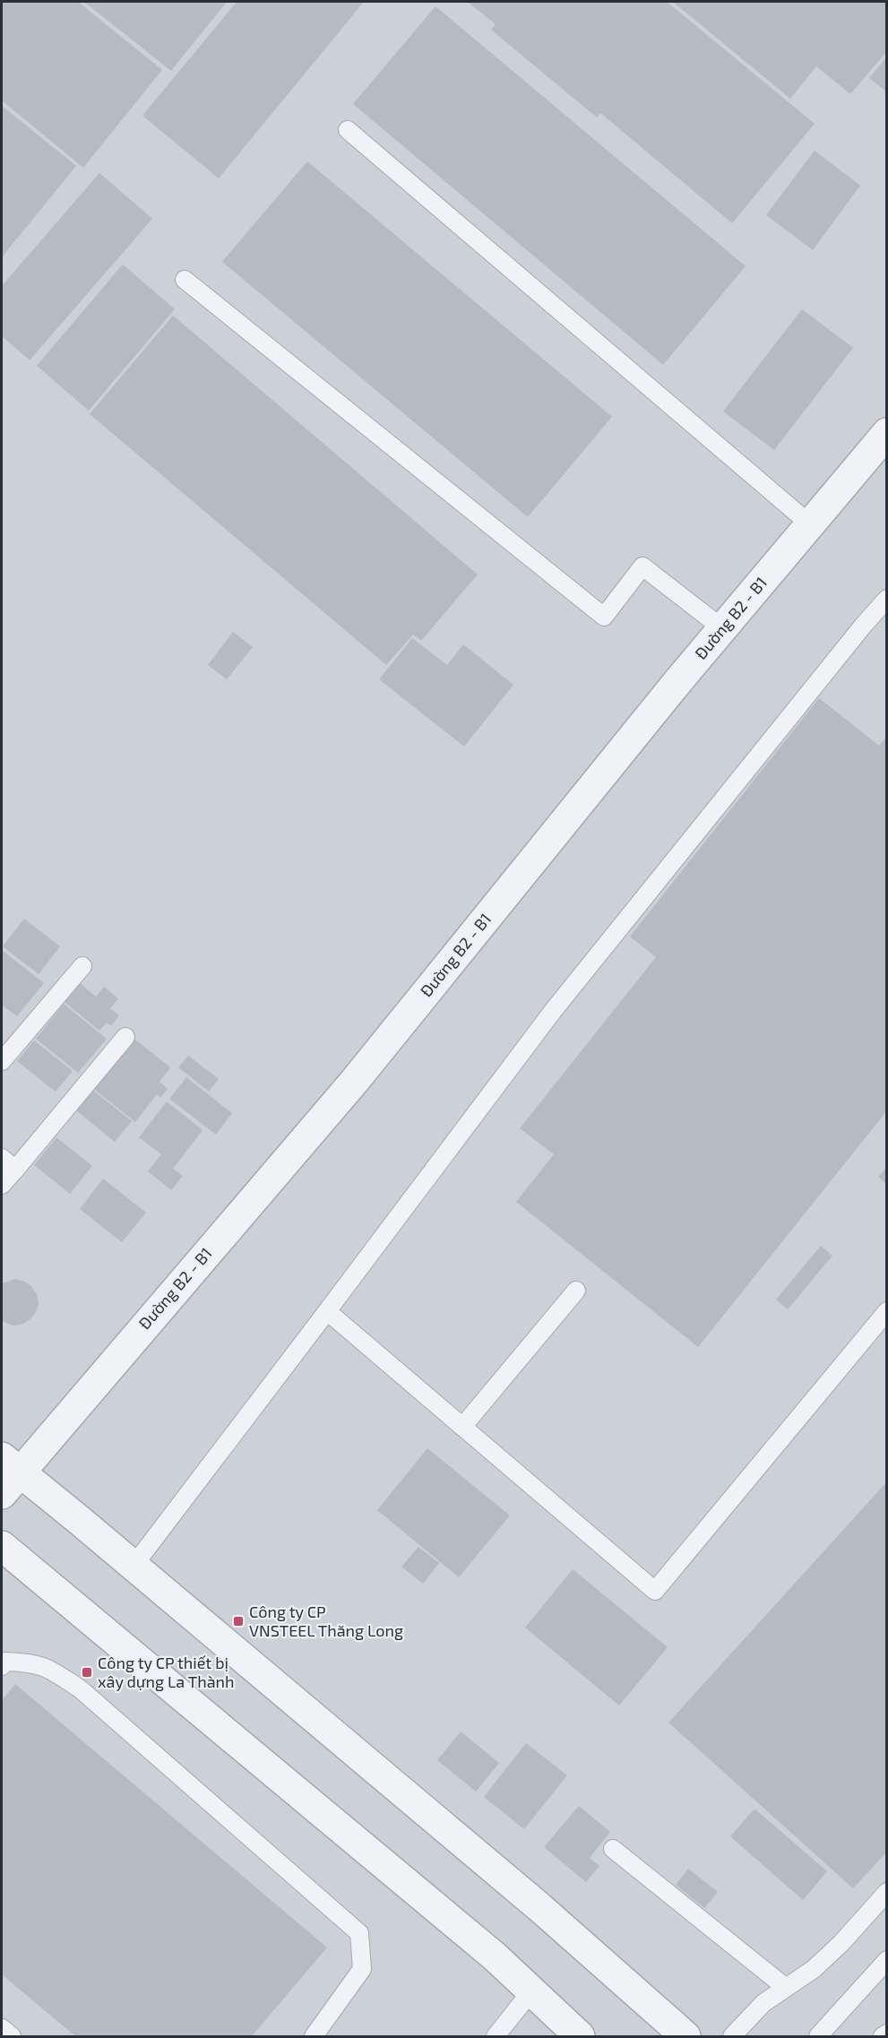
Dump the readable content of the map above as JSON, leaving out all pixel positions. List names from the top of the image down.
{
  "streets": {
    "street": ["Đường B2 - B1"]
  },
  "places": {
    "transit": ["Công ty CP VNSTEEL Thăng Long", "Công ty CP thiết bị xây dựng La Thành"]
  }
}
